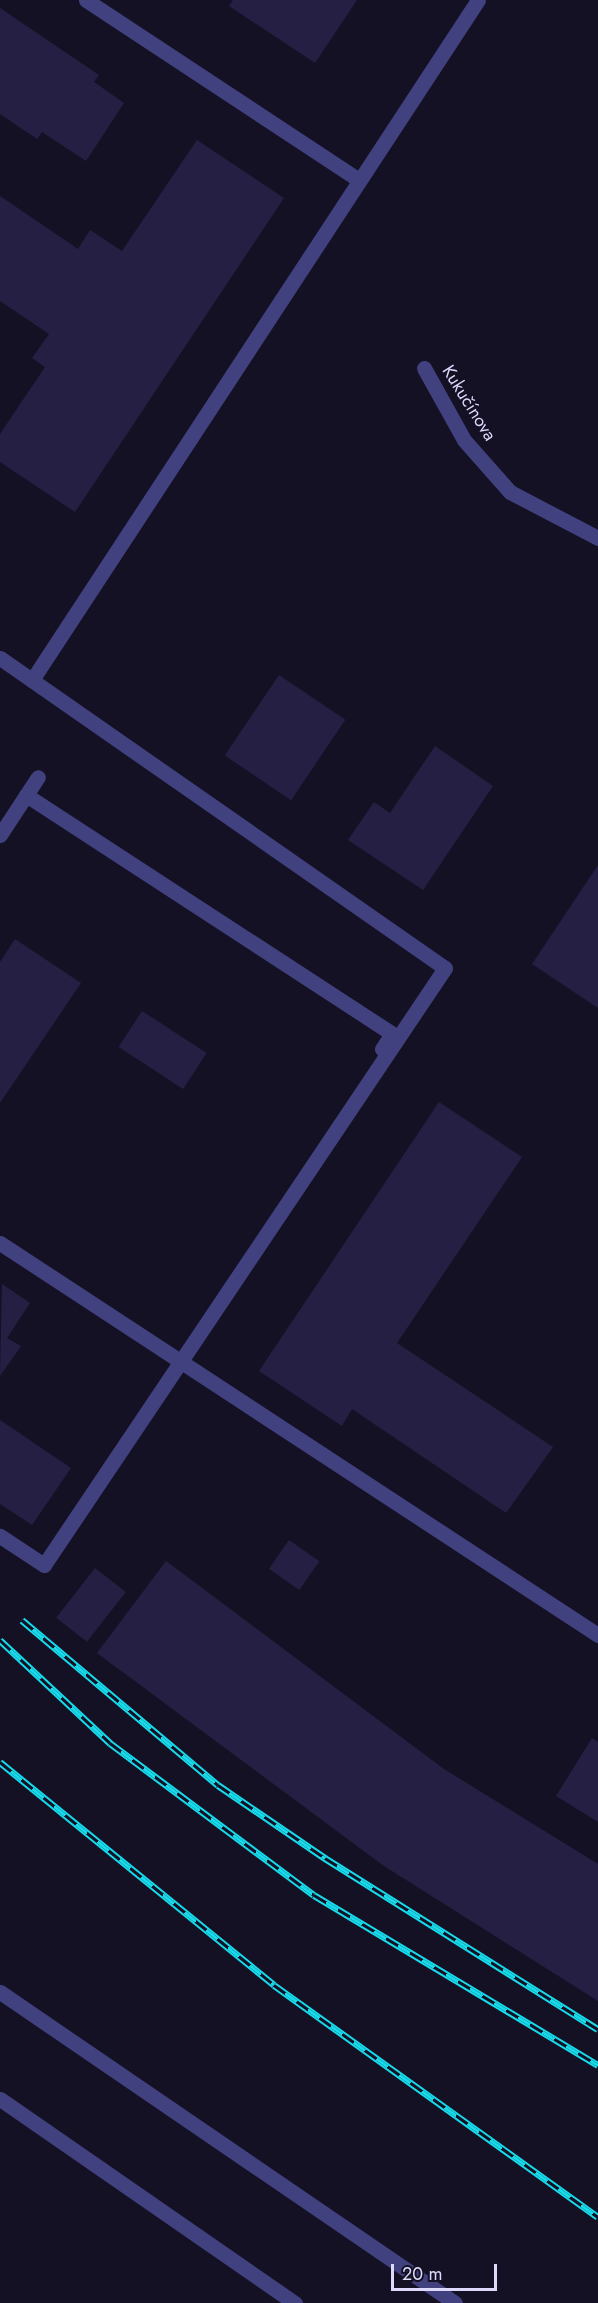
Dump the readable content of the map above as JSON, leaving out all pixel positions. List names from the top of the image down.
{
  "streets": {
    "street": ["Kukučínova"]
  },
  "scale_bar": "20 m"
}
